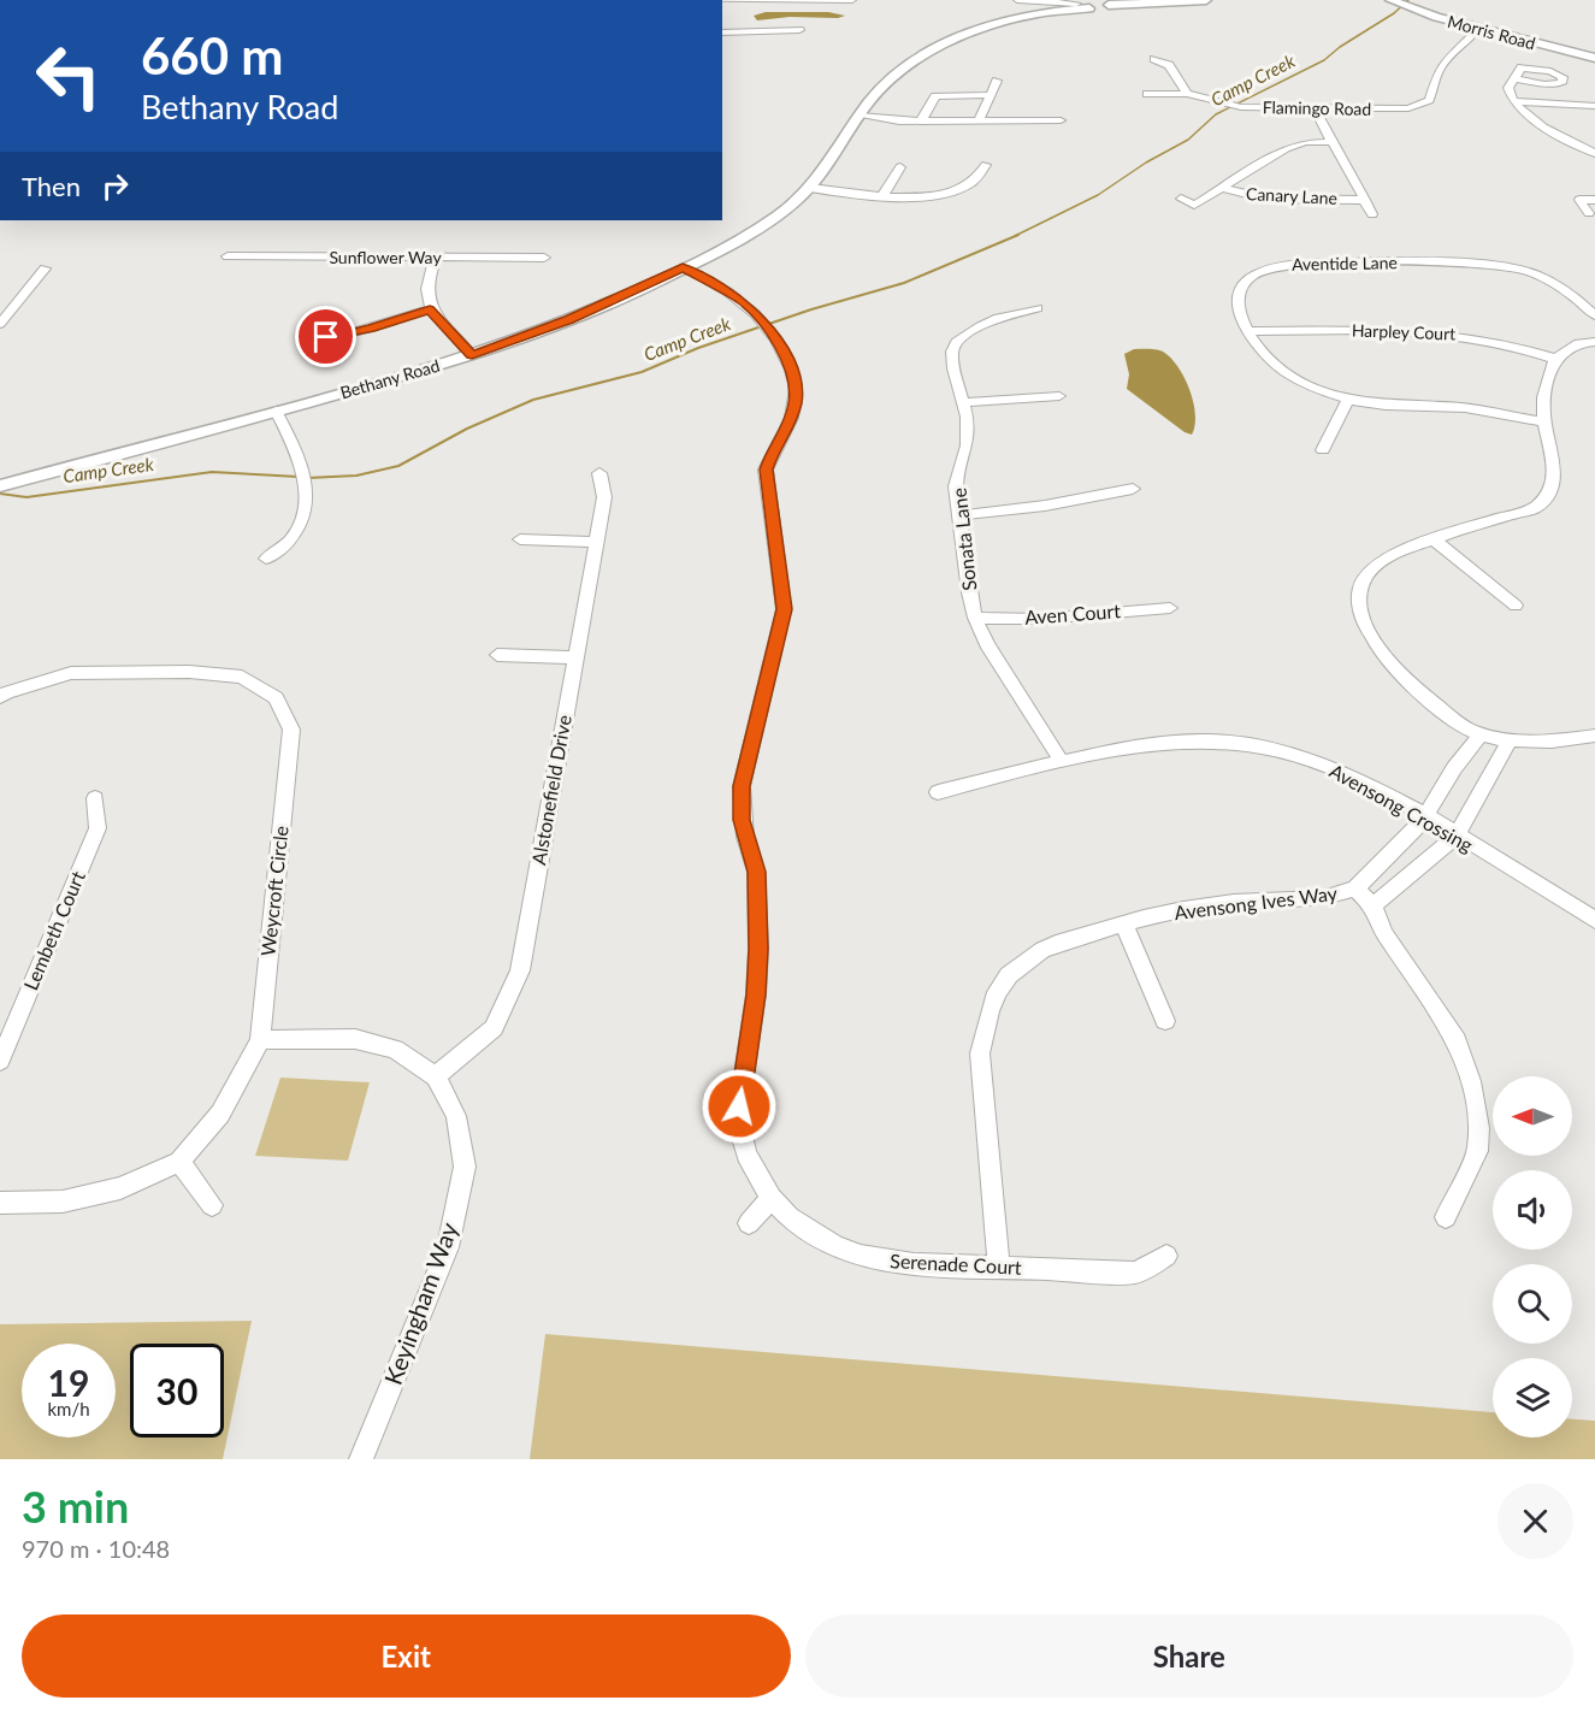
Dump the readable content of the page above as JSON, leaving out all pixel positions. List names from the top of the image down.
{
  "streets": {
    "street": [
      "Morris Road",
      "Flamingo Road",
      "Canary Lane",
      "Sunflower Way",
      "Aventide Lane",
      "Harpley Court",
      "Bethany Road",
      "Sonata Lane",
      "Aven Court",
      "Alstonefield Drive",
      "Avensong Crossing",
      "Weycroft Circle",
      "Avensong Ives Way",
      "Lembeth Court",
      "Serenade Court",
      "Keyingham Way"
    ]
  },
  "crossings": [
    ["Morris Road", "Flamingo Road"],
    ["Aventide Lane", "Harpley Court"],
    ["Bethany Road", "Serenade Court"],
    ["Sonata Lane", "Aven Court"],
    ["Sonata Lane", "Avensong Crossing"],
    ["Alstonefield Drive", "Keyingham Way"],
    ["Avensong Crossing", "Avensong Ives Way"],
    ["Weycroft Circle", "Keyingham Way"],
    ["Avensong Ives Way", "Serenade Court"]
  ],
  "water": ["Camp Creek"],
  "north": "left",
  "page": {
    "turn": ["660 m", "Bethany Road"],
    "then": "Then",
    "speed": "19 km/h",
    "limit": "30",
    "heading": ["3 min", "970 m · 10:48"],
    "buttons": ["Exit", "Share"]
  }
}
